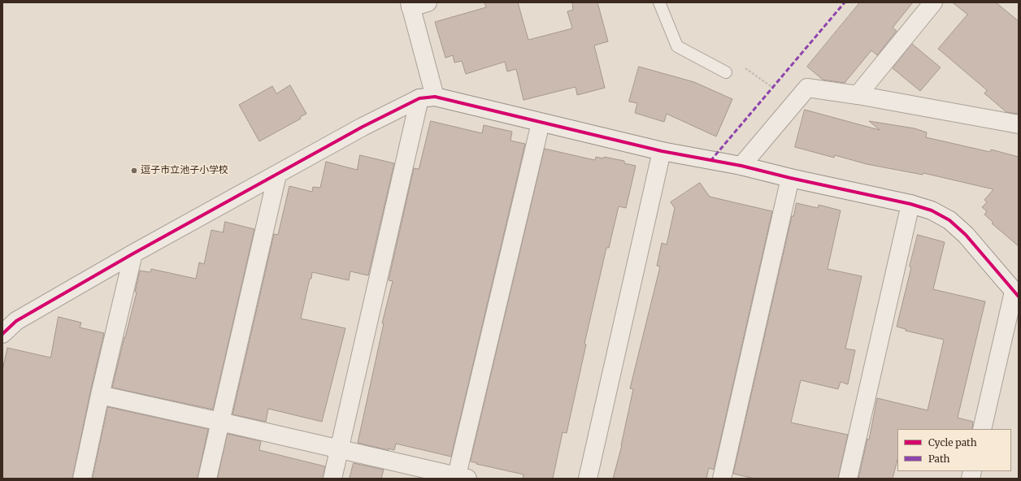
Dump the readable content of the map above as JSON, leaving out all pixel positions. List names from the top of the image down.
{
  "places": ["逗子市立池子小学校"],
  "legend": ["Cycle path", "Path"]
}
